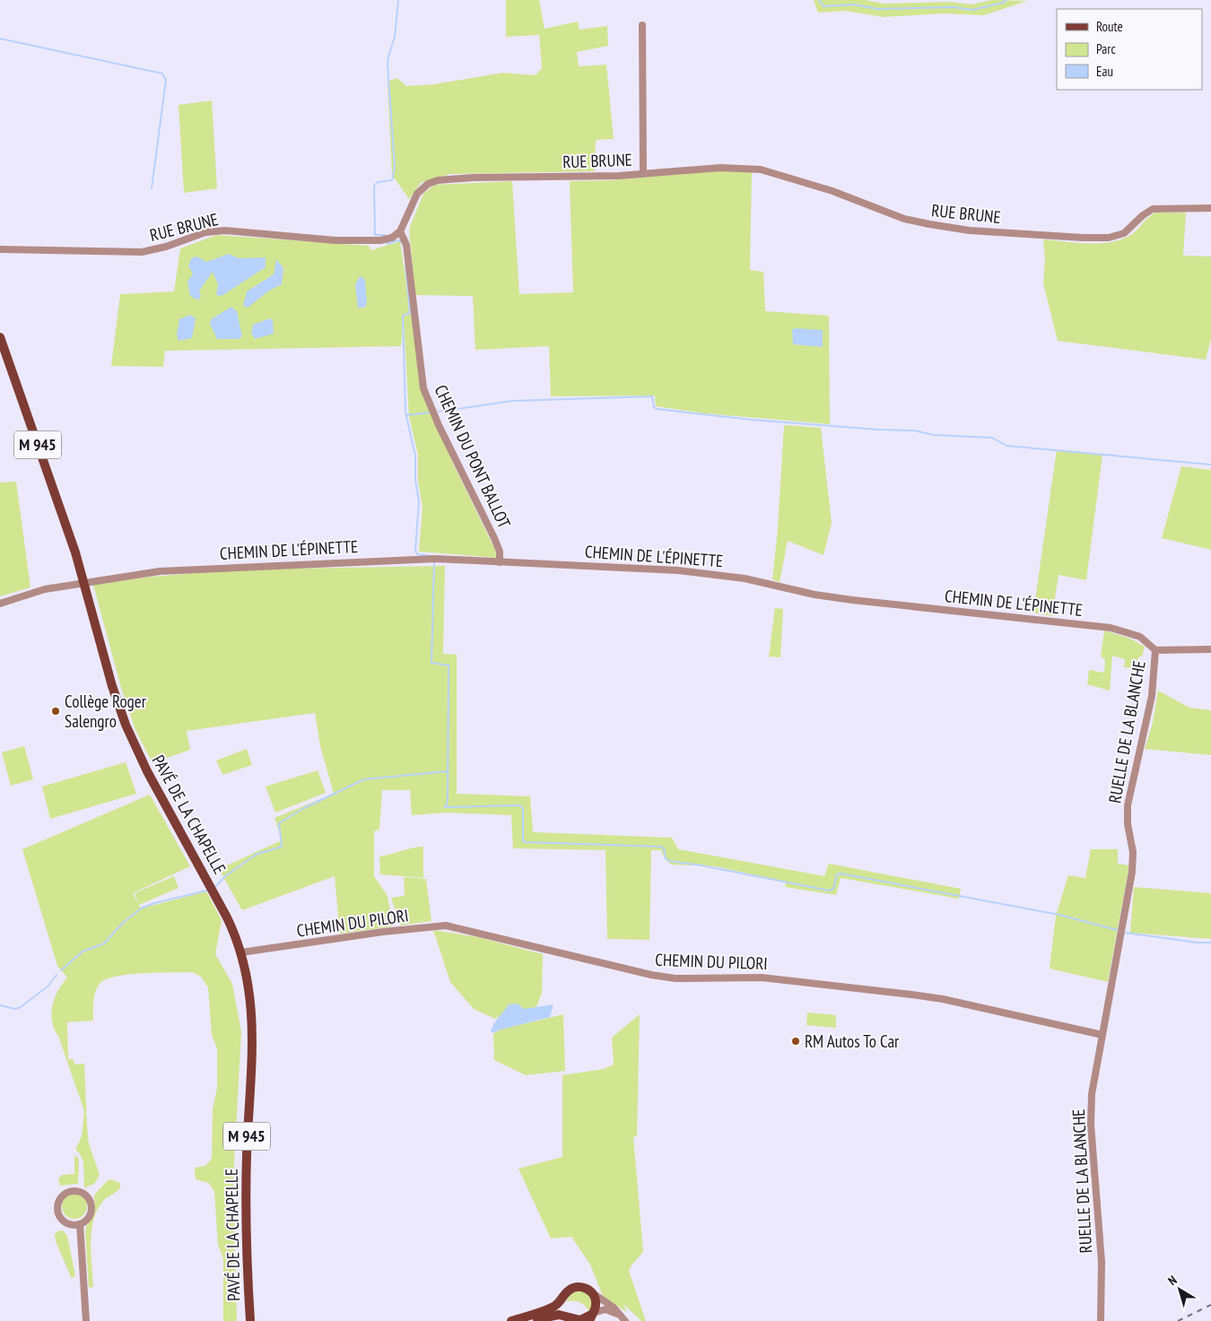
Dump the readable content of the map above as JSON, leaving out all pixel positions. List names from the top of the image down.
{
  "streets": {
    "main road": ["M 945", "PAVÉ DE LA CHAPELLE"],
    "street": [
      "RUE BRUNE",
      "CHEMIN DU PONT BALLOT",
      "CHEMIN DE L'ÉPINETTE",
      "RUELLE DE LA BLANCHE",
      "CHEMIN DU PILORI"
    ]
  },
  "crossings": [
    ["RUE BRUNE", "CHEMIN DU PONT BALLOT"],
    ["CHEMIN DU PONT BALLOT", "CHEMIN DE L'ÉPINETTE"],
    ["CHEMIN DE L'ÉPINETTE", "RUELLE DE LA BLANCHE"],
    ["CHEMIN DE L'ÉPINETTE", "PAVÉ DE LA CHAPELLE"],
    ["RUELLE DE LA BLANCHE", "CHEMIN DU PILORI"],
    ["PAVÉ DE LA CHAPELLE", "CHEMIN DU PILORI"]
  ],
  "places": ["Collège Roger Salengro", "RM Autos To Car"],
  "legend": ["Route", "Parc", "Eau"],
  "north": "top left"
}
